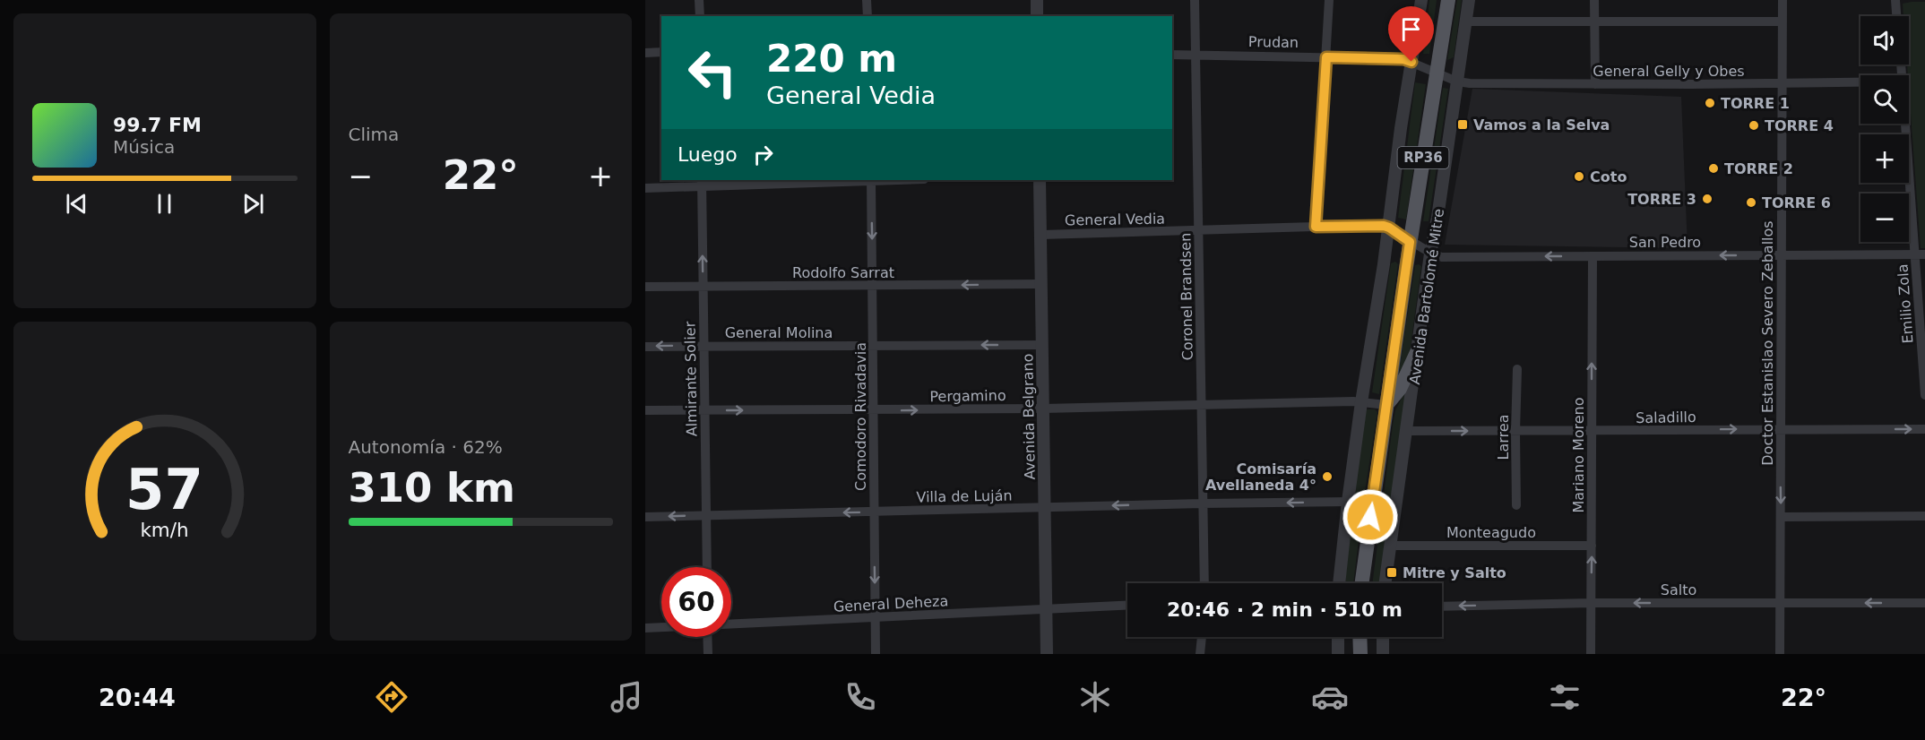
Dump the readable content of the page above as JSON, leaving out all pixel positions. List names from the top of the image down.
{
  "streets": {
    "main road": ["RP36", "Avenida Bartolomé Mitre"],
    "street": [
      "Prudan",
      "General Gelly y Obes",
      "General Vedia",
      "San Pedro",
      "Rodolfo Sarrat",
      "Coronel Brandsen",
      "Emilio Zola",
      "General Molina",
      "Doctor Estanislao Severo Zeballos",
      "Almirante Solier",
      "Pergamino",
      "Comodoro Rivadavia",
      "Avenida Belgrano",
      "Saladillo",
      "Larrea",
      "Mariano Moreno",
      "Villa de Luján",
      "Monteagudo",
      "Salto",
      "General Deheza"
    ]
  },
  "crossings": [
    ["Prudan", "General Gelly y Obes"],
    ["Prudan", "Coronel Brandsen"],
    ["Prudan", "Avenida Bartolomé Mitre"],
    ["General Gelly y Obes", "Avenida Bartolomé Mitre"],
    ["General Gelly y Obes", "Doctor Estanislao Severo Zeballos"],
    ["General Vedia", "Coronel Brandsen"],
    ["General Vedia", "Avenida Belgrano"],
    ["San Pedro", "Avenida Bartolomé Mitre"],
    ["San Pedro", "Emilio Zola"],
    ["San Pedro", "Doctor Estanislao Severo Zeballos"],
    ["San Pedro", "Mariano Moreno"],
    ["Rodolfo Sarrat", "Almirante Solier"],
    ["Rodolfo Sarrat", "Comodoro Rivadavia"],
    ["Rodolfo Sarrat", "Avenida Belgrano"],
    ["Coronel Brandsen", "Pergamino"],
    ["Coronel Brandsen", "Villa de Luján"],
    ["Avenida Bartolomé Mitre", "Pergamino"],
    ["Avenida Bartolomé Mitre", "Saladillo"],
    ["Avenida Bartolomé Mitre", "Monteagudo"],
    ["General Molina", "Almirante Solier"],
    ["General Molina", "Comodoro Rivadavia"],
    ["General Molina", "Avenida Belgrano"],
    ["Doctor Estanislao Severo Zeballos", "Saladillo"],
    ["Doctor Estanislao Severo Zeballos", "Salto"],
    ["Almirante Solier", "Pergamino"],
    ["Almirante Solier", "Villa de Luján"],
    ["Pergamino", "Comodoro Rivadavia"],
    ["Pergamino", "Avenida Belgrano"],
    ["Comodoro Rivadavia", "Villa de Luján"],
    ["Comodoro Rivadavia", "General Deheza"],
    ["Avenida Belgrano", "Villa de Luján"],
    ["Avenida Belgrano", "General Deheza"],
    ["Saladillo", "Larrea"],
    ["Saladillo", "Mariano Moreno"],
    ["Mariano Moreno", "Monteagudo"],
    ["Mariano Moreno", "Salto"]
  ],
  "one_way": [
    "San Pedro",
    "Rodolfo Sarrat",
    "General Molina",
    "Pergamino",
    "Comodoro Rivadavia",
    "Saladillo",
    "Mariano Moreno",
    "Villa de Luján",
    "Salto"
  ],
  "places": {
    "other": [
      "TORRE 1",
      "TORRE 4",
      "TORRE 2",
      "Coto",
      "TORRE 3",
      "TORRE 6",
      "Comisaría Avellaneda 4°"
    ],
    "transit": ["Vamos a la Selva", "Mitre y Salto"]
  },
  "page": {
    "tile": [
      "Clima",
      ["Autonomía · 62%", "310 km"]
    ],
    "map_buttons": ["+", "−"],
    "turn": ["220 m", "General Vedia"],
    "song": ["99.7 FM", "Música"],
    "then": "Luego",
    "heat": ["−", "22°", "+"],
    "limit": "60",
    "trip": "20:46 · 2 min · 510 m",
    "tabs": ["20:44", "22°"],
    "gauge": ["57", "km/h"]
  }
}
